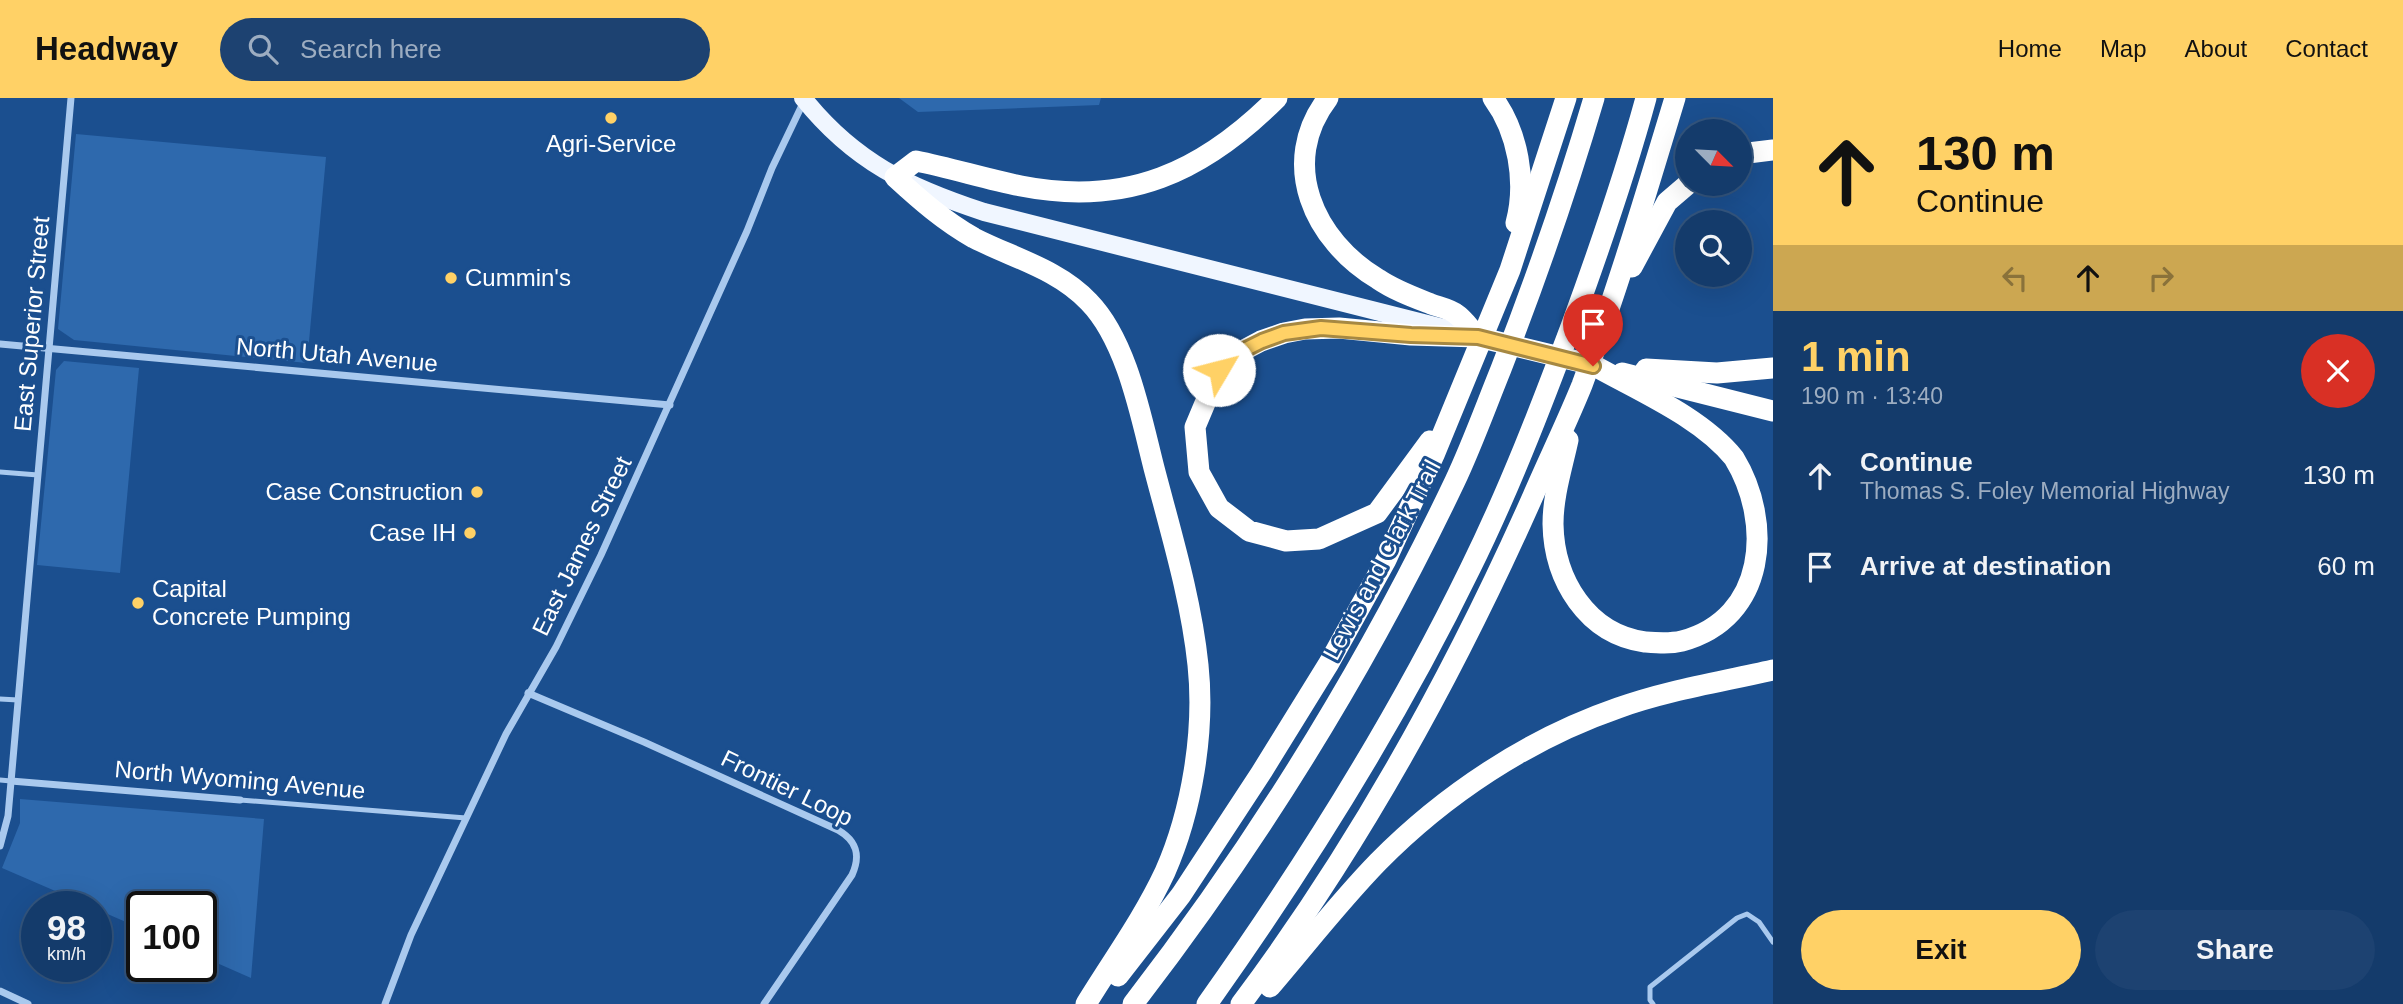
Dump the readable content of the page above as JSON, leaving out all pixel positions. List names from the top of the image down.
{
  "streets": {
    "highway": ["Lewis and Clark Trail"],
    "street": [
      "East Superior Street",
      "North Utah Avenue",
      "East James Street",
      "North Wyoming Avenue",
      "Frontier Loop"
    ]
  },
  "crossings": [
    ["East Superior Street", "North Utah Avenue"],
    ["East Superior Street", "North Wyoming Avenue"],
    ["North Utah Avenue", "East James Street"],
    ["East James Street", "North Wyoming Avenue"],
    ["East James Street", "Frontier Loop"]
  ],
  "places": [
    "Agri-Service",
    "Cummin's",
    "Case Construction",
    "Case IH",
    "Capital Concrete Pumping"
  ],
  "north": "bottom right",
  "page": {
    "header": "Headway",
    "search": "Search here",
    "nav": [
      "Home",
      "Map",
      "About",
      "Contact"
    ],
    "turn": ["130 m", "Continue"],
    "heading": ["1 min", "190 m · 13:40"],
    "list": [
      {
        "name": "Continue",
        "note": "Thomas S. Foley Memorial Highway",
        "value": "130 m"
      },
      {
        "name": "Arrive at destination",
        "value": "60 m"
      }
    ],
    "speed": "98 km/h",
    "limit": "100",
    "buttons": ["Exit", "Share"]
  }
}
